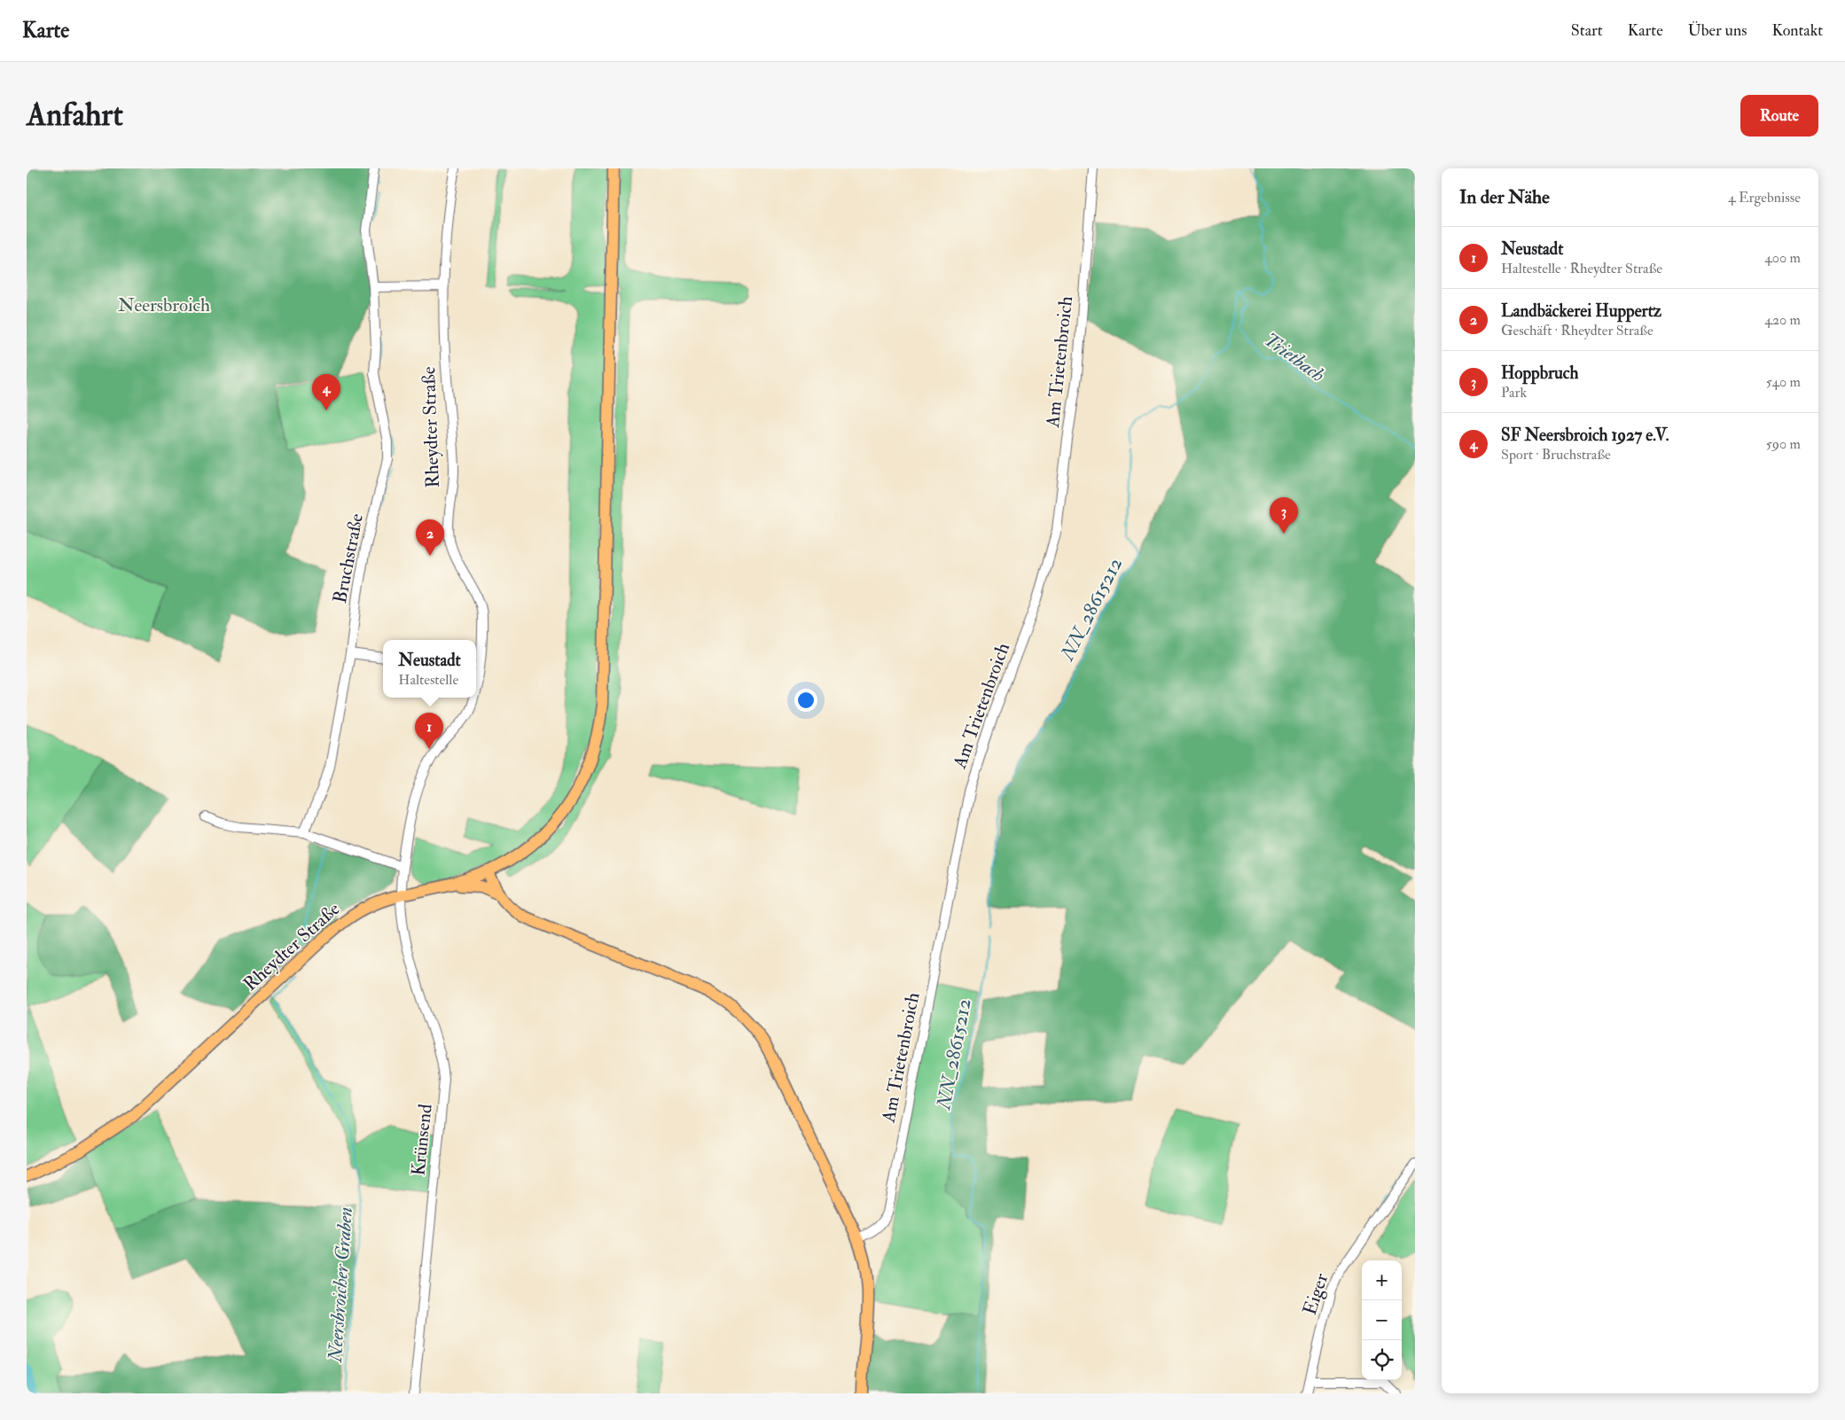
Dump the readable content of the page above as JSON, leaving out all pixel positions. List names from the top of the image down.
{
  "streets": {
    "main road": ["Rheydter Straße"],
    "street": [
      "Am Trietenbroich",
      "Bruchstraße",
      "Krünsend",
      "Eiger"
    ]
  },
  "crossings": [
    ["Rheydter Straße", "Krünsend"]
  ],
  "water": ["Trietbach", "NN_28615212", "Neersbroicher Graben"],
  "parks": ["Neersbroich"],
  "page": {
    "header": "Karte",
    "nav": [
      "Start",
      "Karte",
      "Über uns",
      "Kontakt"
    ],
    "buttons": "Route",
    "title": "Anfahrt",
    "heading": ["In der Nähe", "4 Ergebnisse"],
    "list": [
      {
        "mark": "1",
        "name": "Neustadt",
        "note": "Haltestelle · Rheydter Straße",
        "value": "400 m"
      },
      {
        "mark": "2",
        "name": "Landbäckerei Huppertz",
        "note": "Geschäft · Rheydter Straße",
        "value": "420 m"
      },
      {
        "mark": "3",
        "name": "Hoppbruch",
        "note": "Park",
        "value": "540 m"
      },
      {
        "mark": "4",
        "name": "SF Neersbroich 1927 e.V.",
        "note": "Sport · Bruchstraße",
        "value": "590 m"
      }
    ],
    "pins": [
      "4",
      "3",
      "2",
      "1"
    ],
    "popup": ["Neustadt", "Haltestelle"],
    "map_buttons": ["+", "−"]
  }
}
